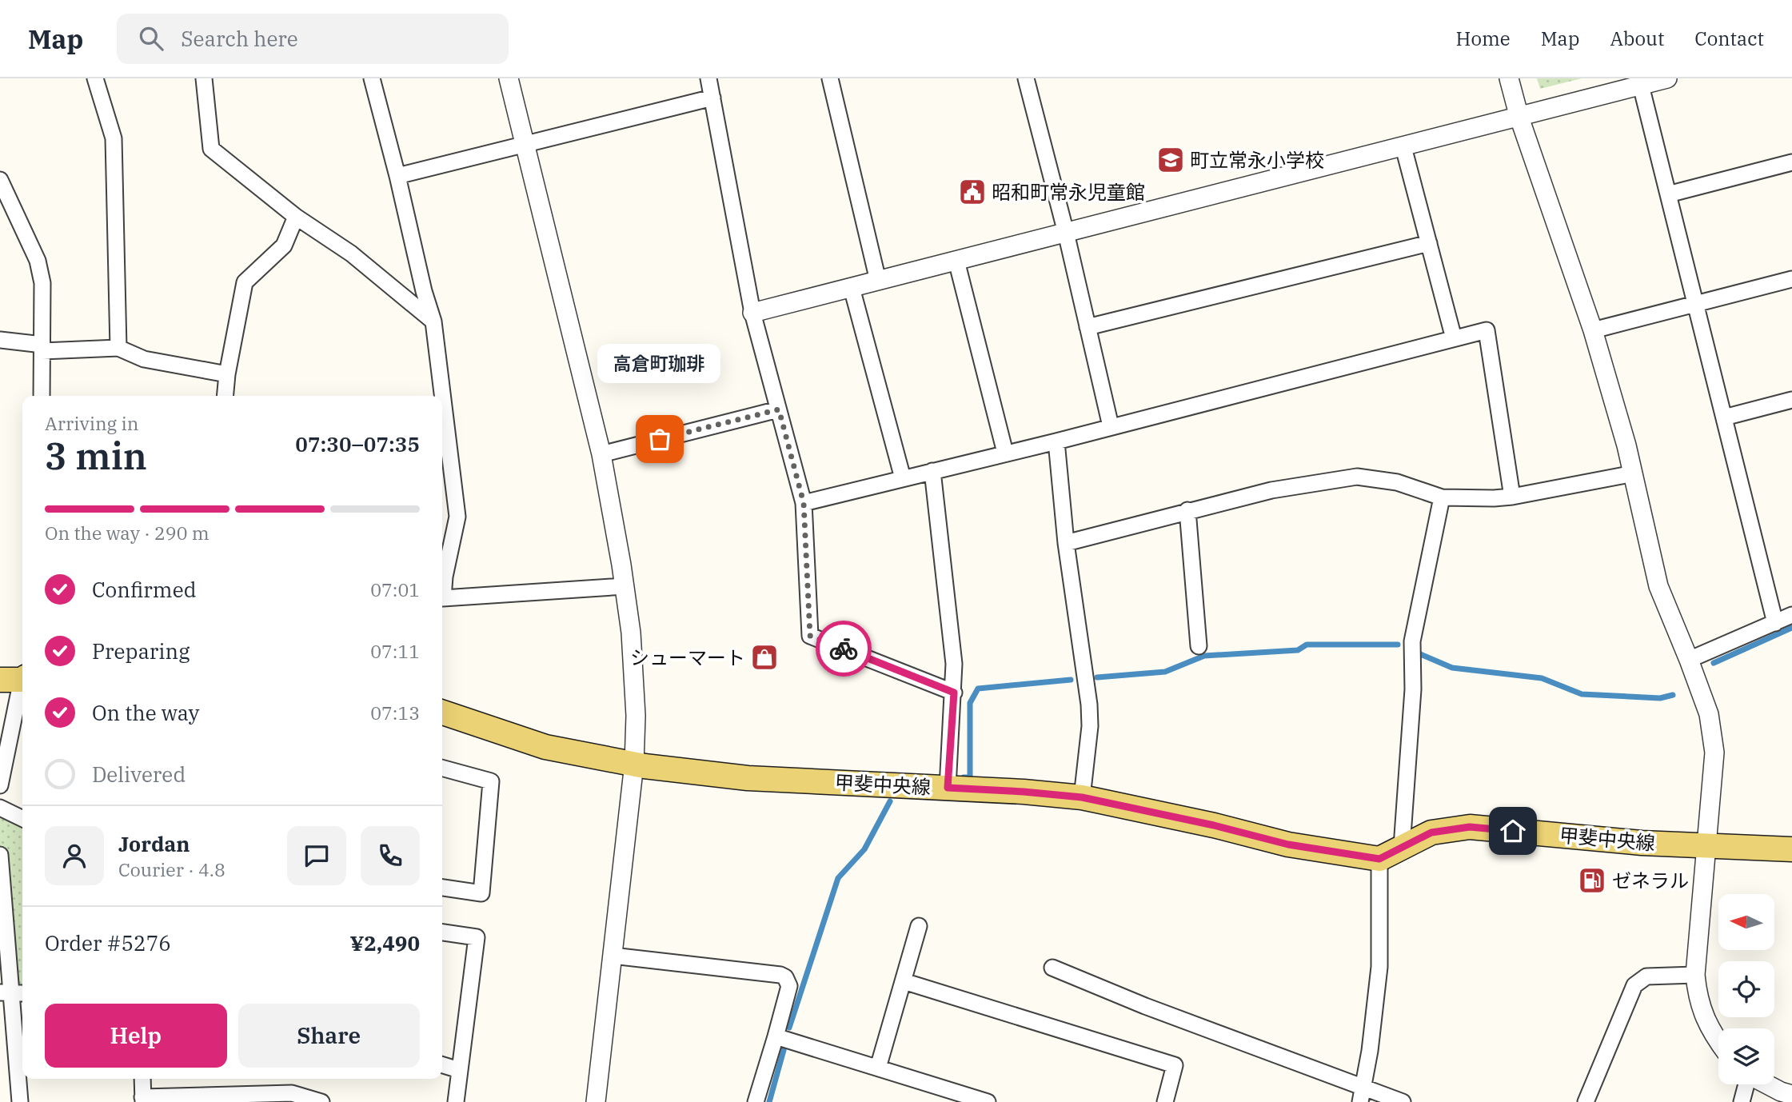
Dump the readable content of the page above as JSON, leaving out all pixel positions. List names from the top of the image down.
{
  "streets": {
    "main road": ["甲斐中央線"]
  },
  "places": {
    "school or university": ["町立常永小学校"],
    "public building": ["昭和町常永児童館"],
    "other": ["高倉町珈琲"],
    "shop": ["シューマート"],
    "fuel station": ["ゼネラル"]
  },
  "north": "left",
  "page": {
    "header": "Map",
    "search": "Search here",
    "nav": [
      "Home",
      "Map",
      "About",
      "Contact"
    ],
    "bubble": "高倉町珈琲",
    "heading": ["3 min", "Arriving in", "07:30–07:35"],
    "panel": [
      "Jordan",
      "Courier · 4.8",
      "Order #5276",
      "¥2,490"
    ],
    "bar": "On the way · 290 m",
    "list": [
      ["Confirmed", "07:01"],
      ["Preparing", "07:11"],
      ["On the way", "07:13"],
      "Delivered"
    ],
    "buttons": ["Help", "Share"]
  }
}
